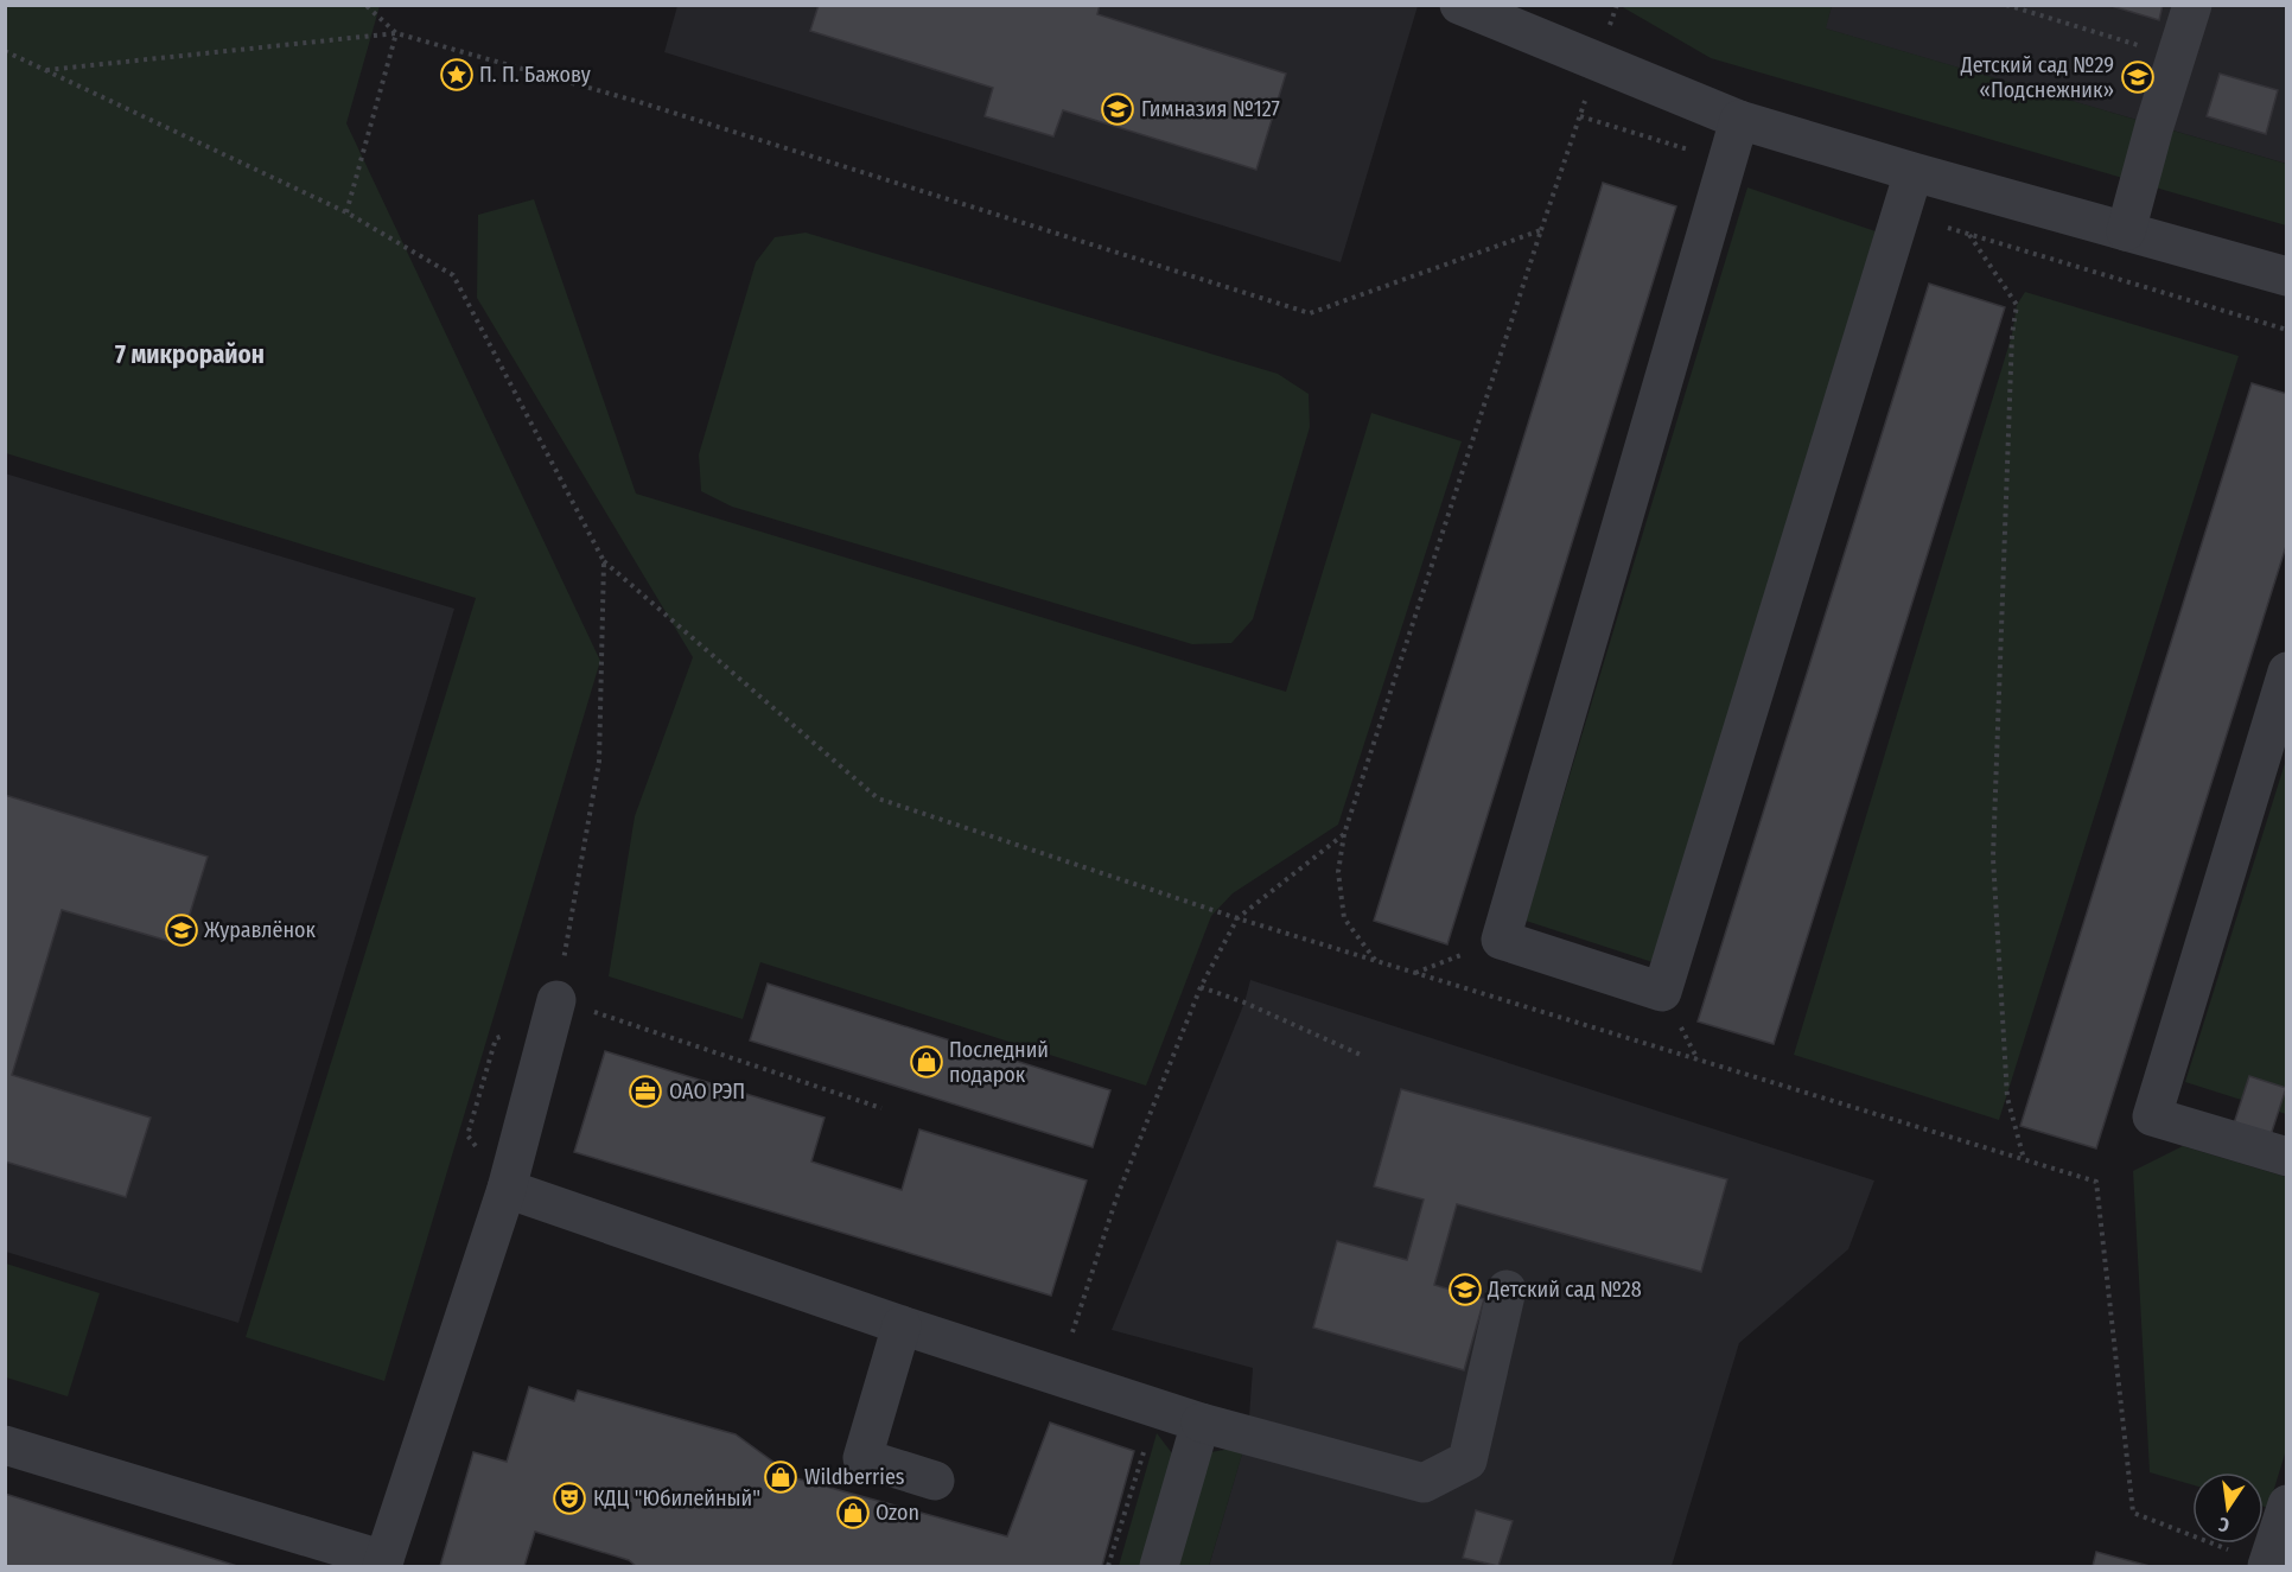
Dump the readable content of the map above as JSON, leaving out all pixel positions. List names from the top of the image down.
{
  "districts": ["7 микрорайон"],
  "places": {
    "place": ["П. П. Бажову"],
    "school or university": [
      "Детский сад №29 «Подснежник»",
      "Гимназия №127",
      "Журавлёнок",
      "Детский сад №28"
    ],
    "shop": ["Последний подарок", "Wildberries", "Ozon"],
    "office": ["ОАО РЭП"],
    "theatre": ["КДЦ \"Юбилейный\""]
  },
  "north": "bottom"
}
